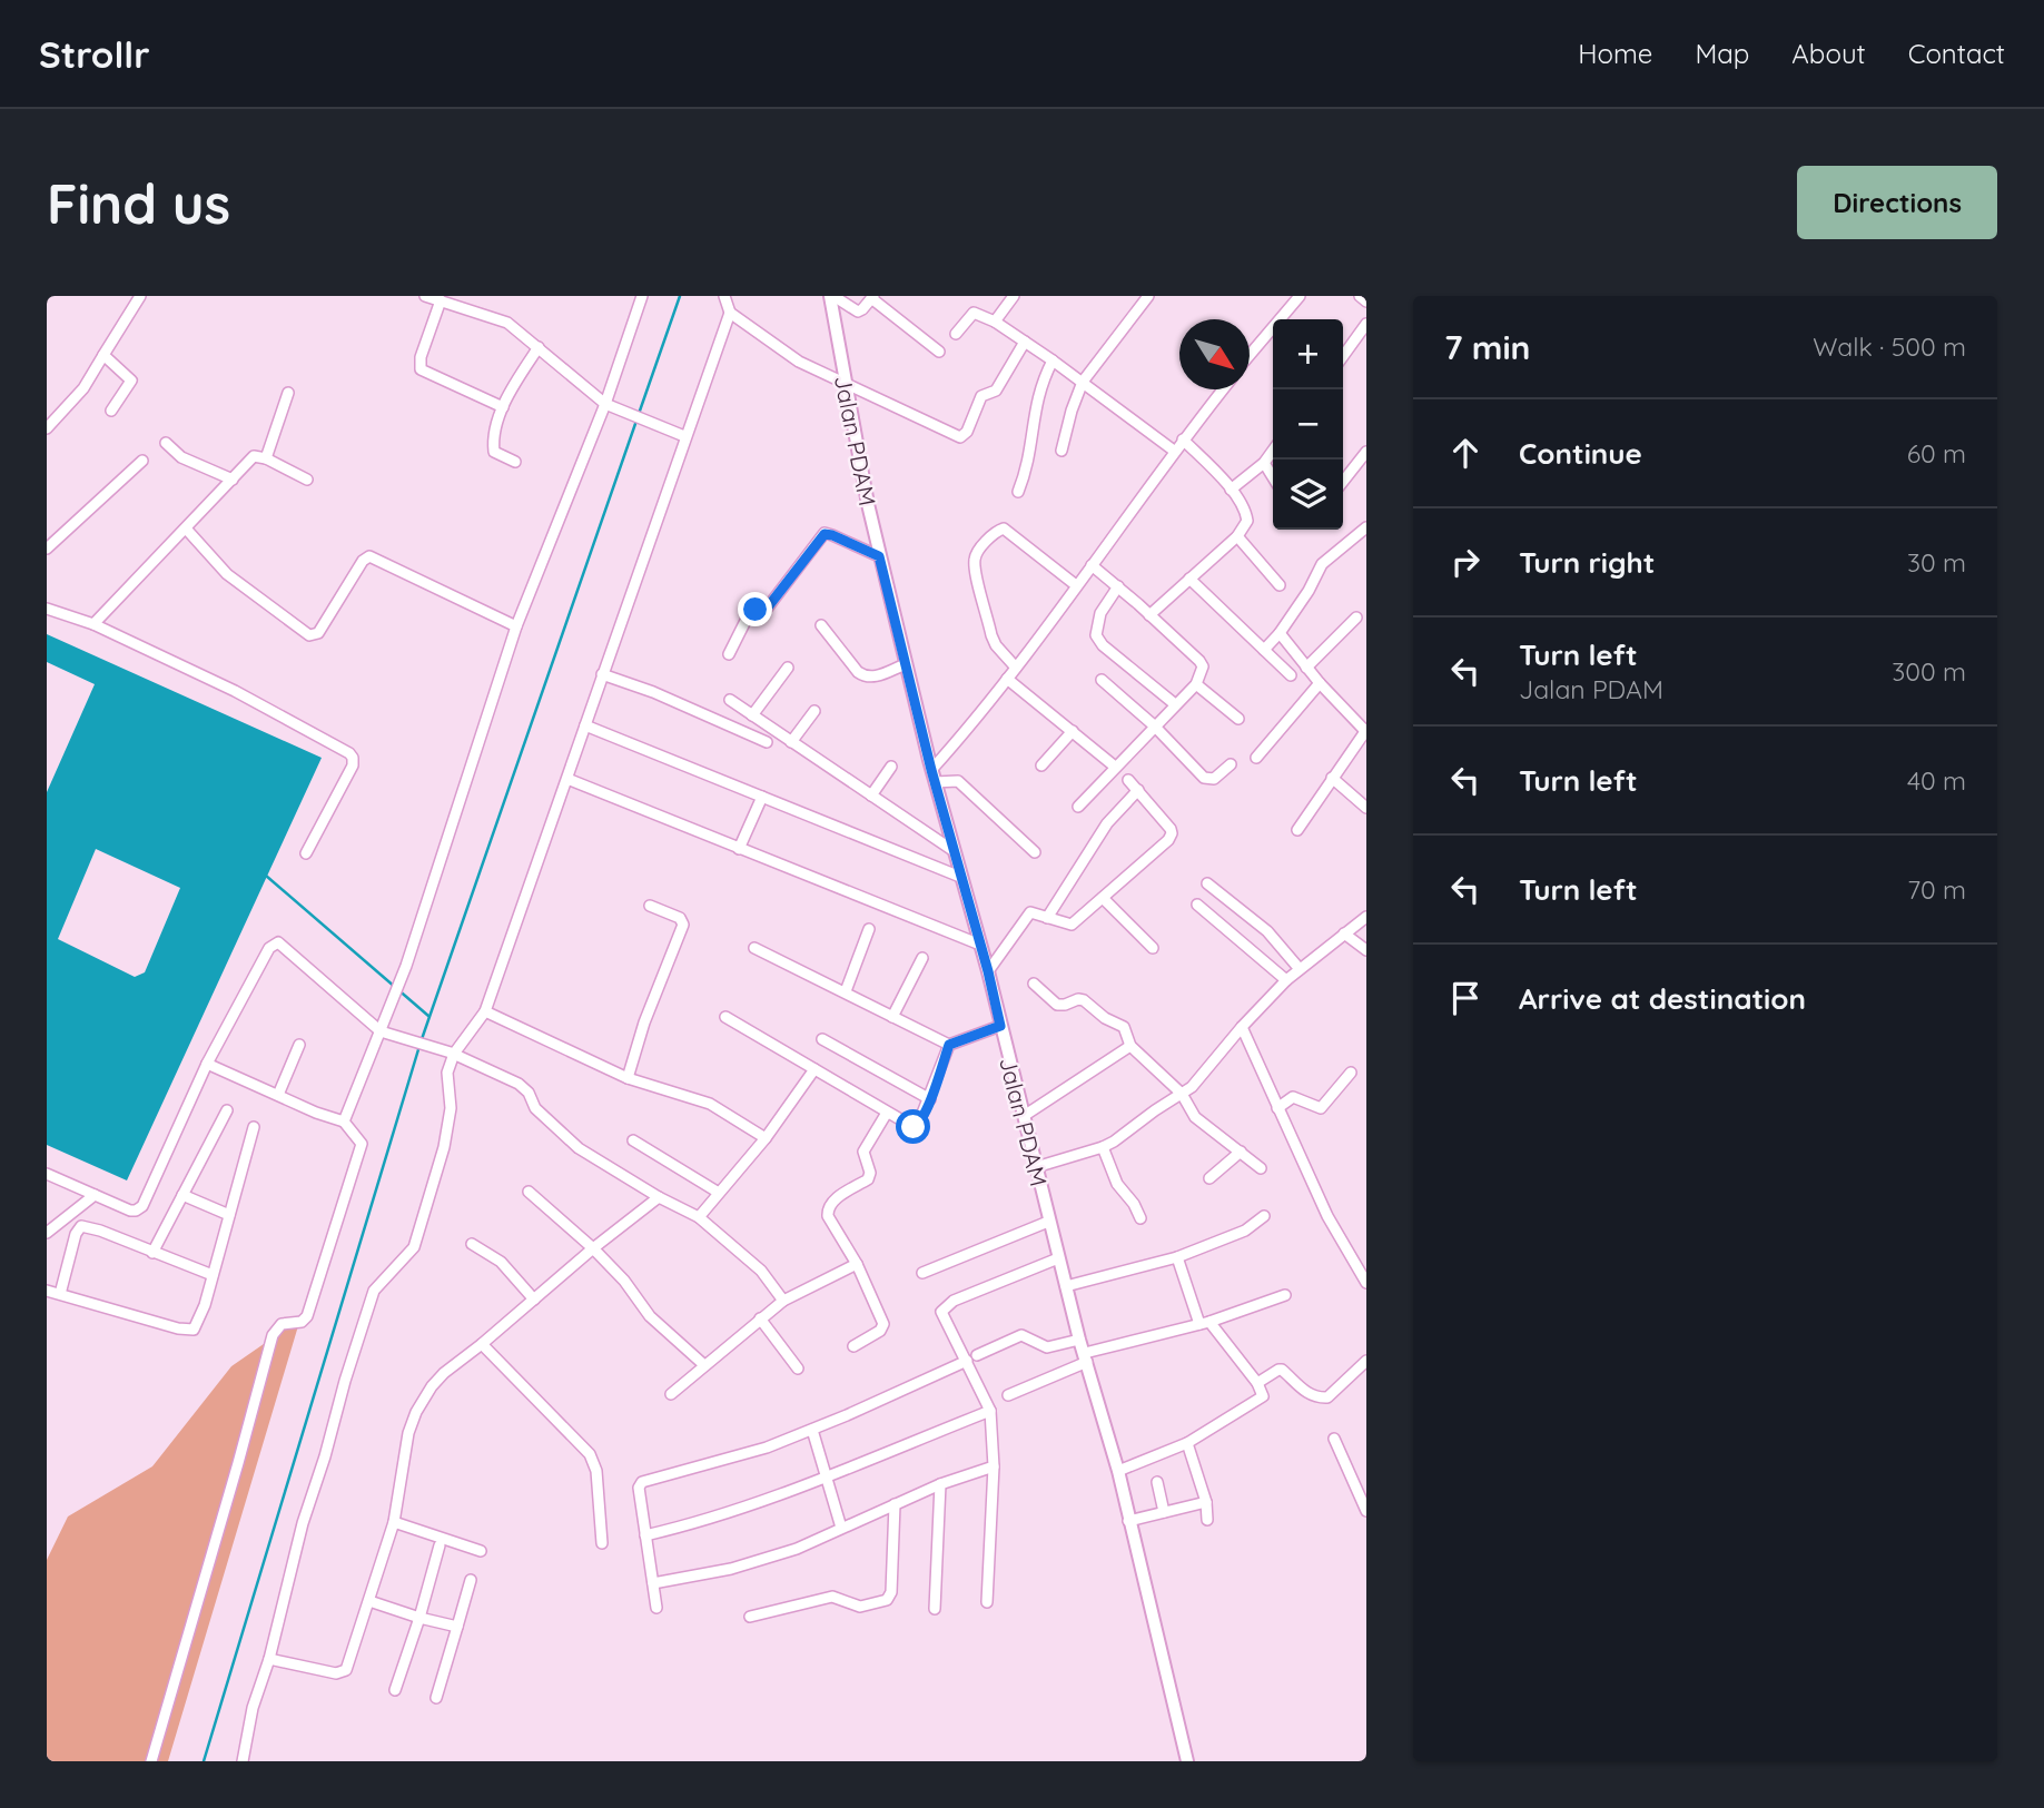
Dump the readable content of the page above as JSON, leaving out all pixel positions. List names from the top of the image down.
{
  "streets": {
    "street": ["Jalan PDAM"]
  },
  "north": "bottom right",
  "page": {
    "header": "Strollr",
    "nav": [
      "Home",
      "Map",
      "About",
      "Contact"
    ],
    "buttons": "Directions",
    "title": "Find us",
    "heading": ["7 min", "Walk · 500 m"],
    "map_buttons": ["+", "−"],
    "list": [
      ["Continue", "60 m"],
      ["Turn right", "30 m"],
      ["Turn left", "Jalan PDAM", "300 m"],
      ["Turn left", "40 m"],
      ["Turn left", "70 m"],
      "Arrive at destination"
    ]
  }
}
